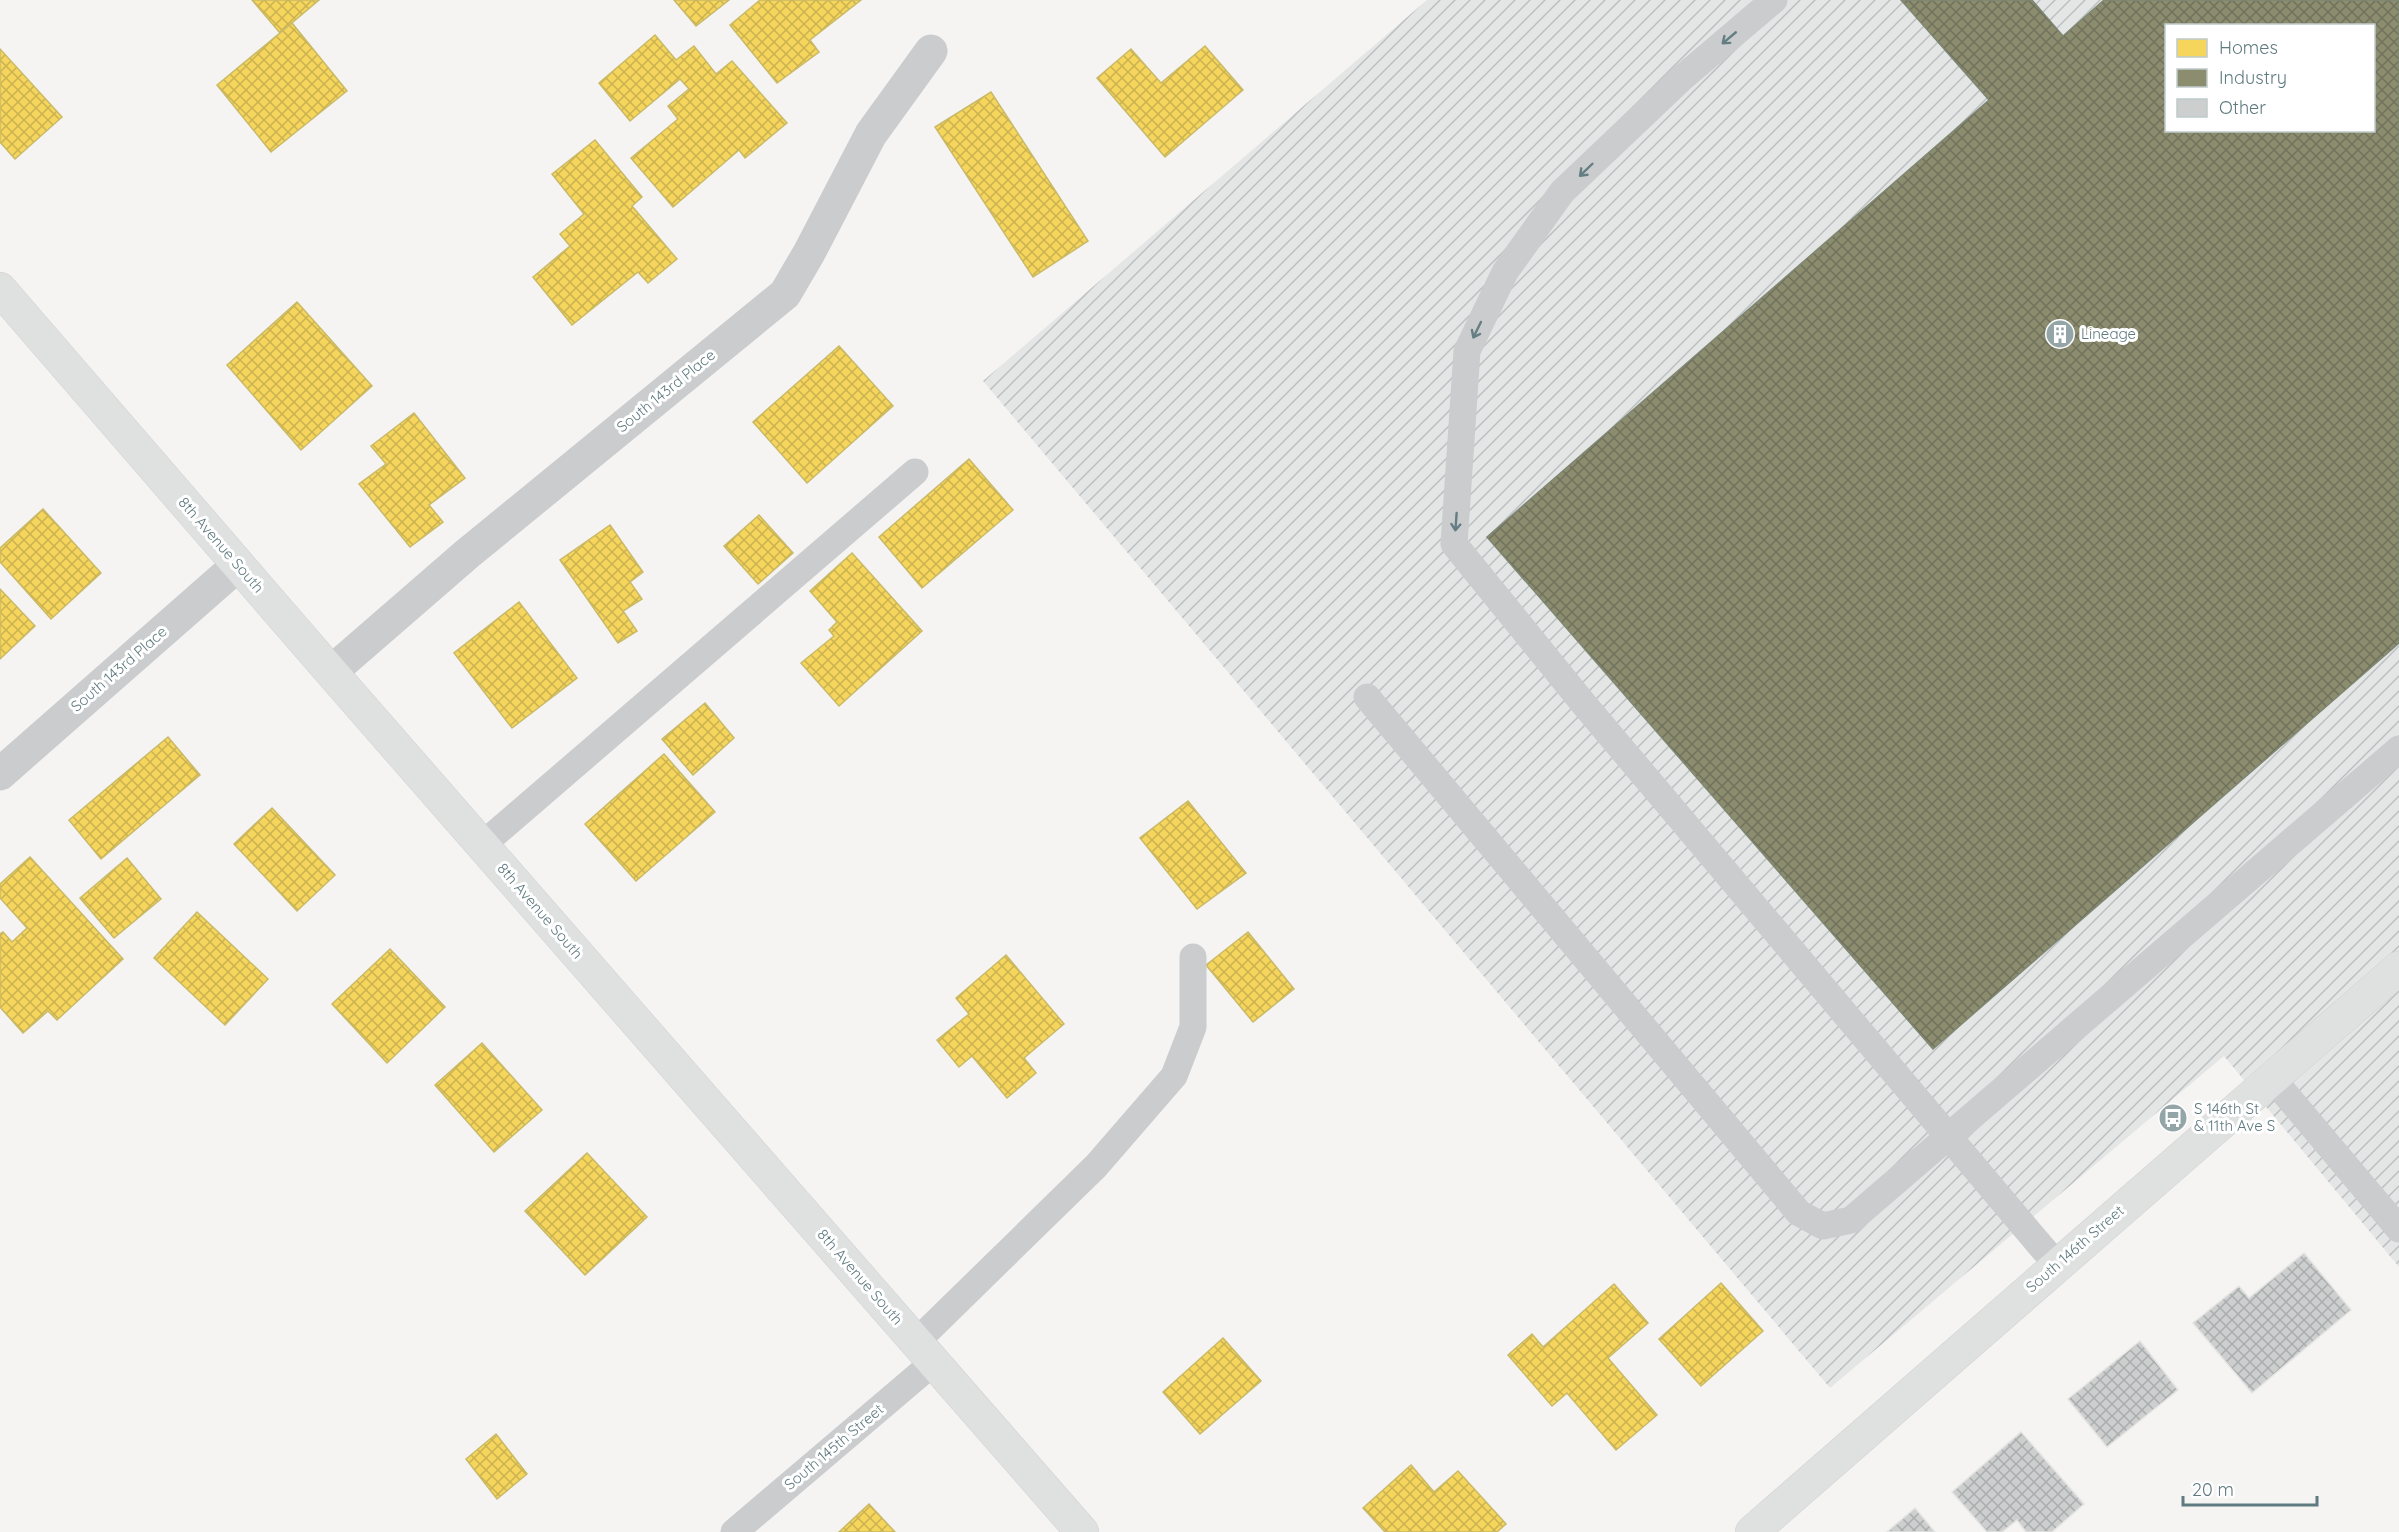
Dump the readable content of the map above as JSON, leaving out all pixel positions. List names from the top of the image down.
{
  "streets": {
    "street": ["South 143rd Place", "8th Avenue South", "South 146th Street"],
    "lane": ["South 145th Street"]
  },
  "crossings": [
    ["South 143rd Place", "8th Avenue South"],
    ["8th Avenue South", "South 145th Street"]
  ],
  "places": {
    "building": ["Lineage"],
    "bus stop": ["S 146th St & 11th Ave S"]
  },
  "legend": ["Homes", "Industry", "Other"],
  "scale_bar": "20 m"
}
